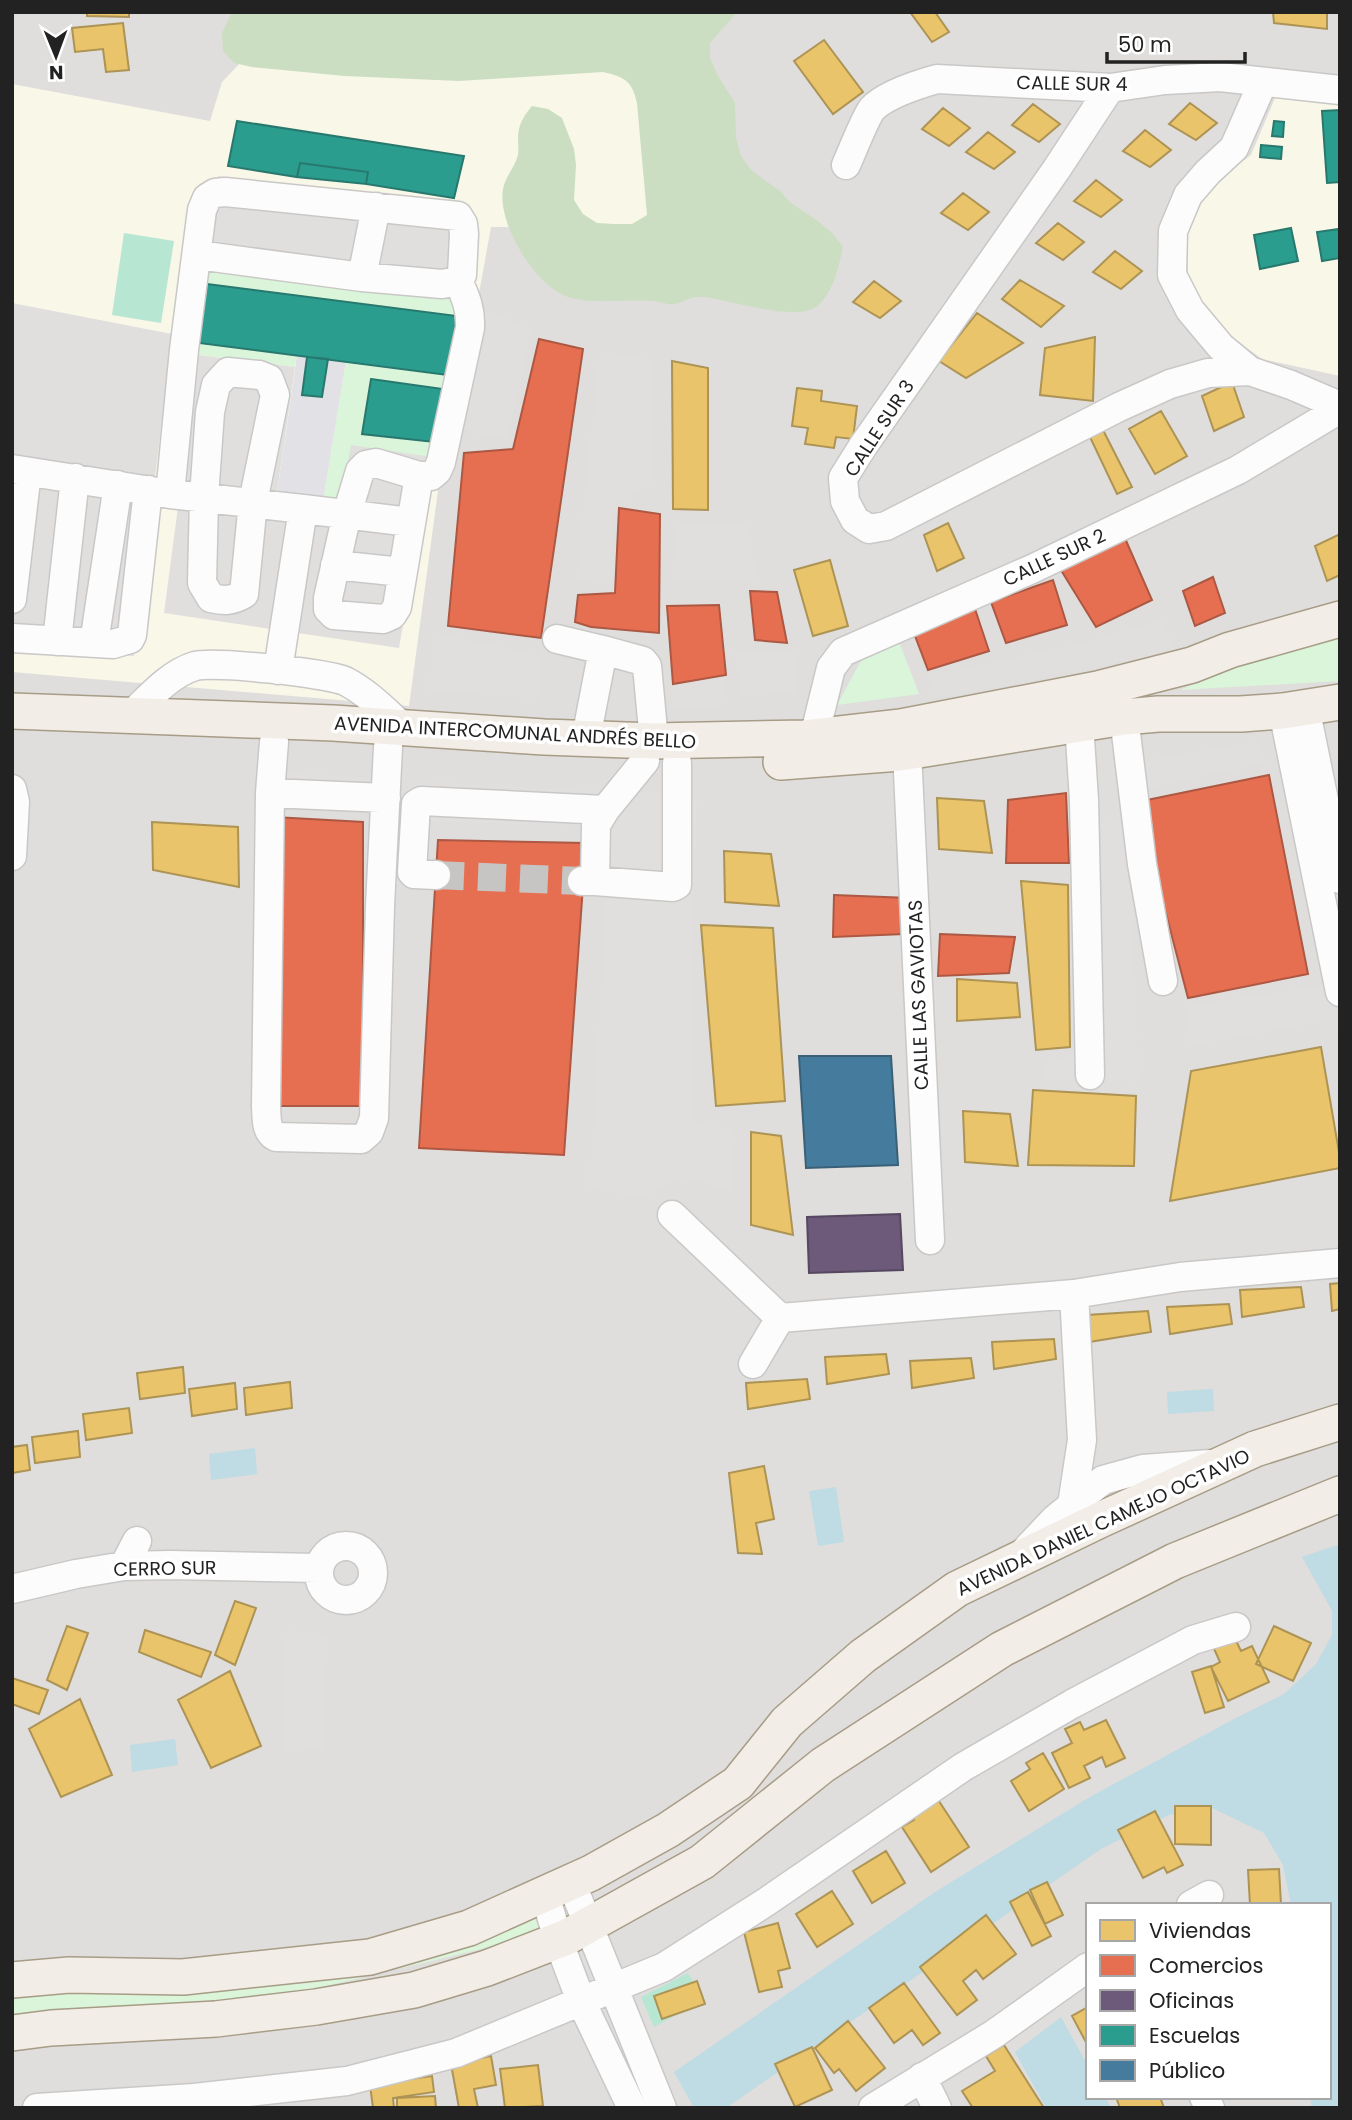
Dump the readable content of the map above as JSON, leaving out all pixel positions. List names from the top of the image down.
{
  "streets": {
    "main road": ["AVENIDA INTERCOMUNAL ANDRÉS BELLO", "AVENIDA DANIEL CAMEJO OCTAVIO"],
    "street": [
      "CALLE SUR 4",
      "CALLE SUR 3",
      "CALLE SUR 2",
      "CALLE LAS GAVIOTAS",
      "CERRO SUR"
    ]
  },
  "crossings": [
    ["CALLE SUR 4", "CALLE SUR 3"],
    ["CALLE SUR 2", "AVENIDA INTERCOMUNAL ANDRÉS BELLO"],
    ["AVENIDA INTERCOMUNAL ANDRÉS BELLO", "CALLE LAS GAVIOTAS"]
  ],
  "legend": [
    "Viviendas",
    "Comercios",
    "Oficinas",
    "Escuelas",
    "Público"
  ],
  "scale_bar": "50 m",
  "north": "bottom"
}
